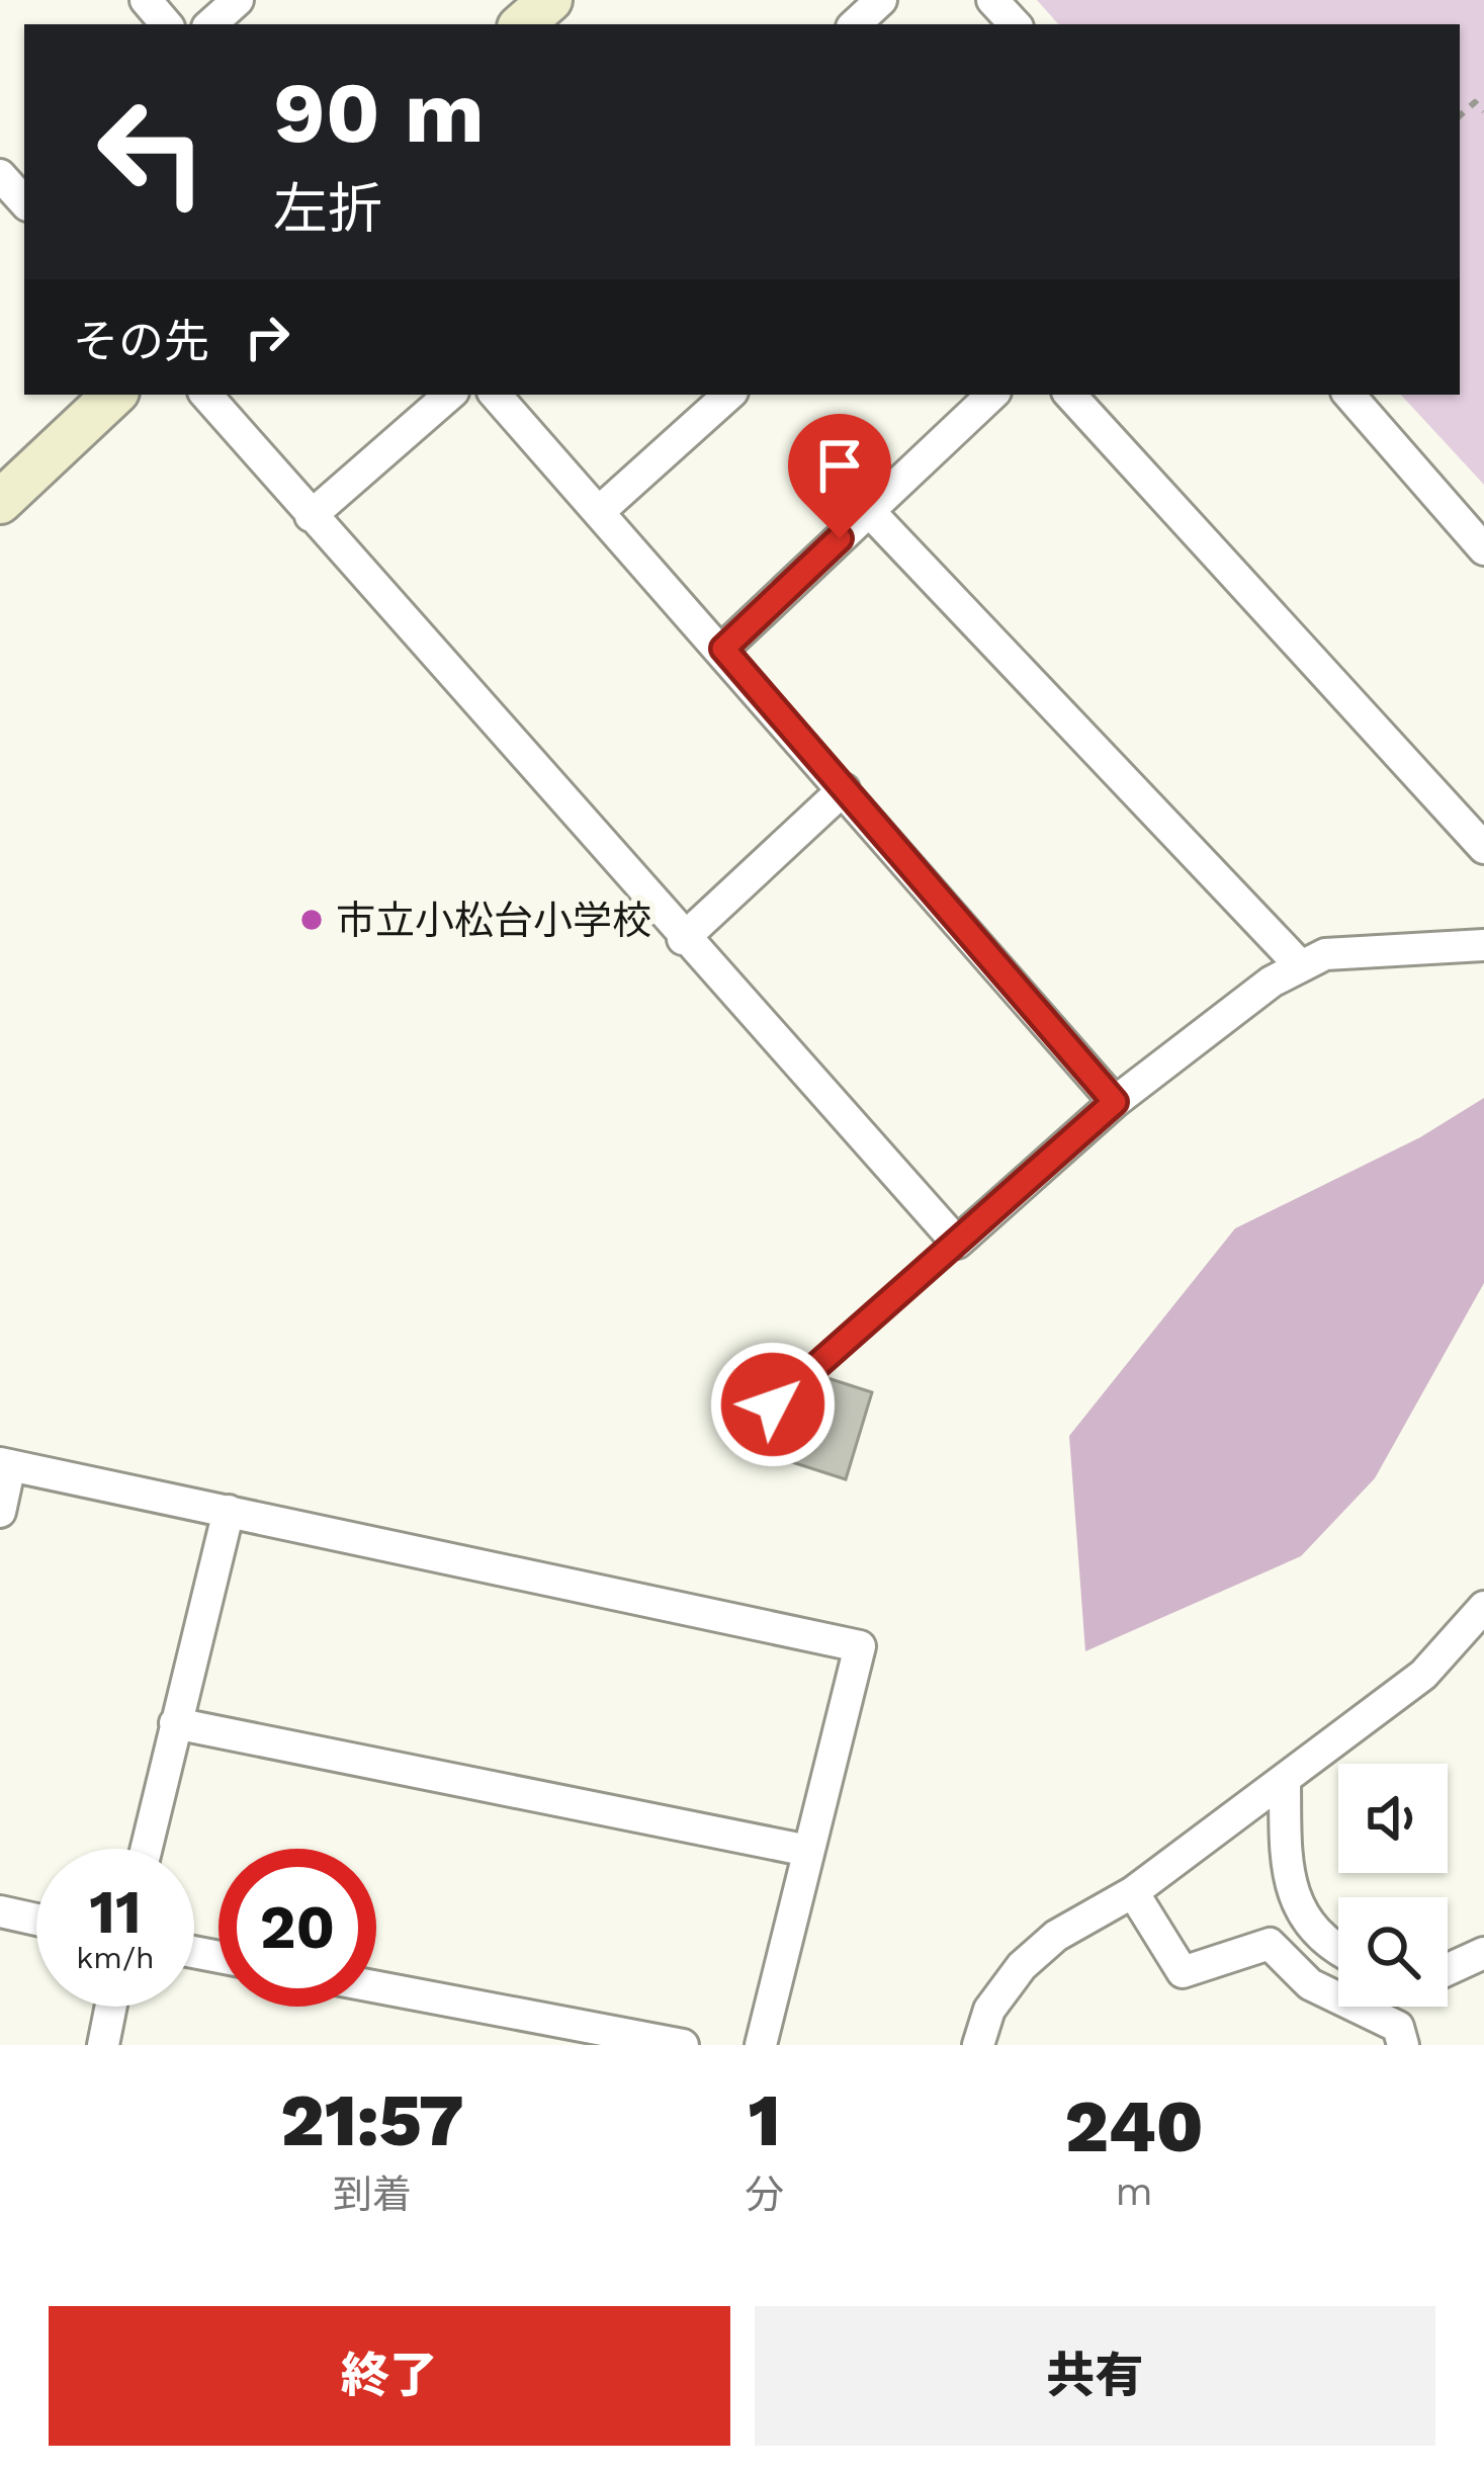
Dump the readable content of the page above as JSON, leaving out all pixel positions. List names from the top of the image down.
{
  "places": ["市立小松台小学校"],
  "page": {
    "turn": ["90 m", "左折"],
    "then": "その先",
    "speed": "11 km/h",
    "limit": "20",
    "eta": [
      "21:57",
      "到着",
      "1",
      "分",
      "240",
      "m"
    ],
    "buttons": ["終了", "共有"]
  }
}
